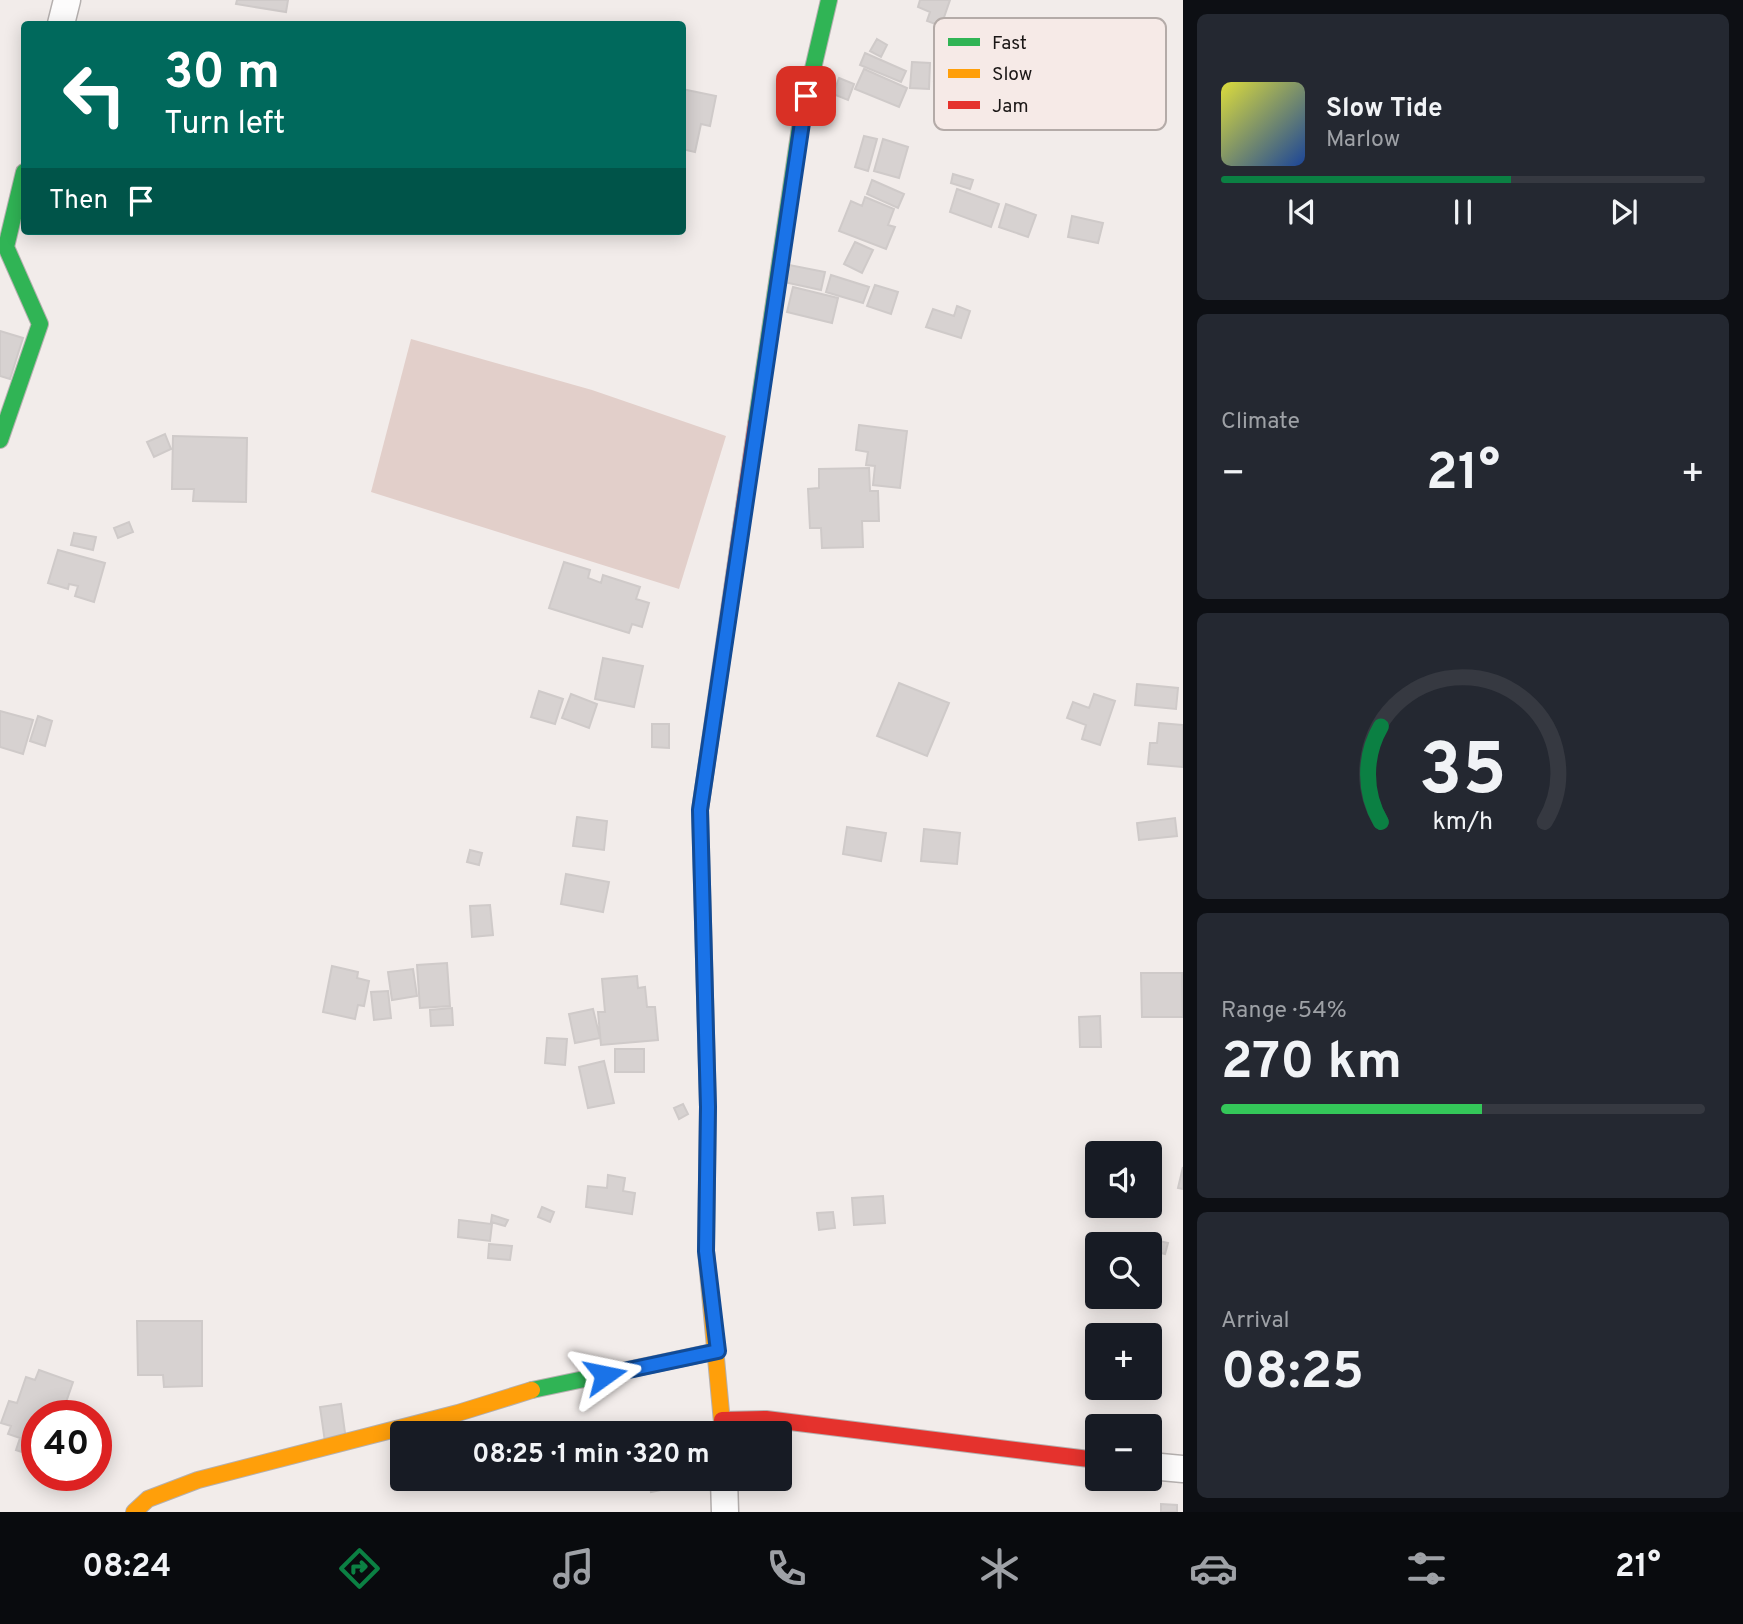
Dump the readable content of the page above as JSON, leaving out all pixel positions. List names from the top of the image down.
{
  "legend": ["Fast", "Slow", "Jam"],
  "page": {
    "turn": ["30 m", "Turn left"],
    "song": ["Slow Tide", "Marlow"],
    "then": "Then",
    "tile": [
      "Climate",
      ["Range · 54%", "270 km"],
      ["Arrival", "08:25"]
    ],
    "heat": ["−", "21°", "+"],
    "map_buttons": ["+", "−"],
    "limit": "40",
    "trip": "08:25 · 1 min · 320 m",
    "tabs": ["08:24", "21°"],
    "gauge": ["35", "km/h"]
  }
}
